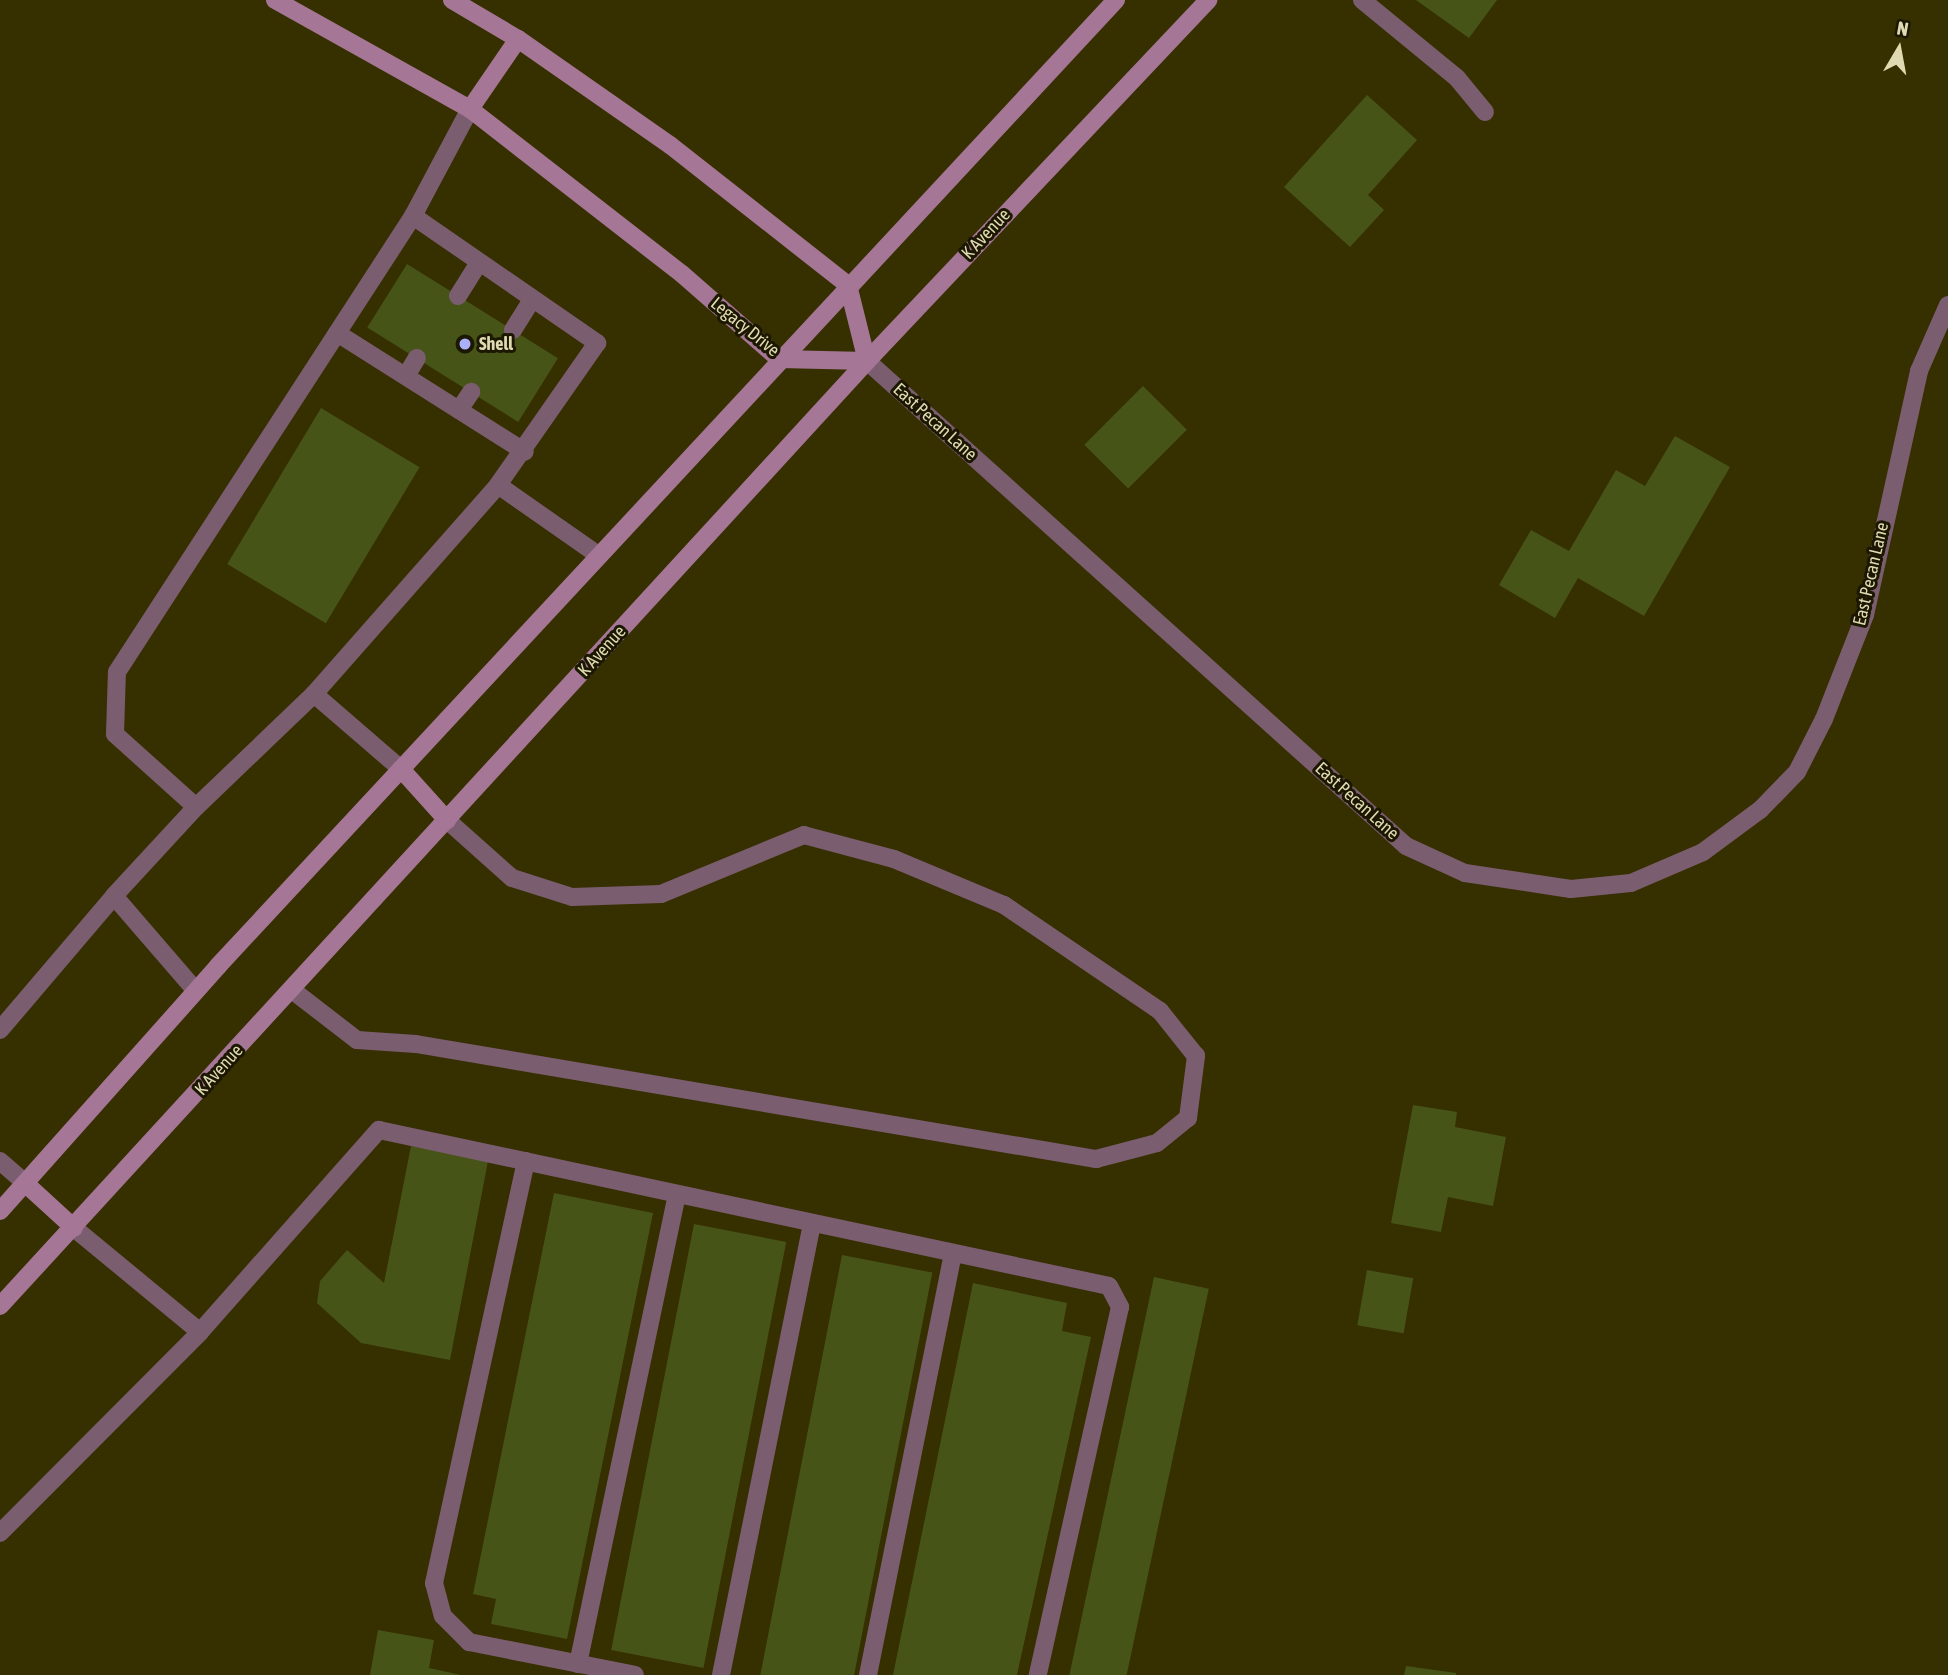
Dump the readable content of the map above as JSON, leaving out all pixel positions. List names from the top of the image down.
{
  "streets": {
    "main road": ["K Avenue", "Legacy Drive"],
    "street": ["East Pecan Lane"]
  },
  "crossings": [
    ["K Avenue", "Legacy Drive"],
    ["K Avenue", "East Pecan Lane"],
    ["Legacy Drive", "East Pecan Lane"]
  ],
  "places": ["Shell"],
  "north": "top"
}
